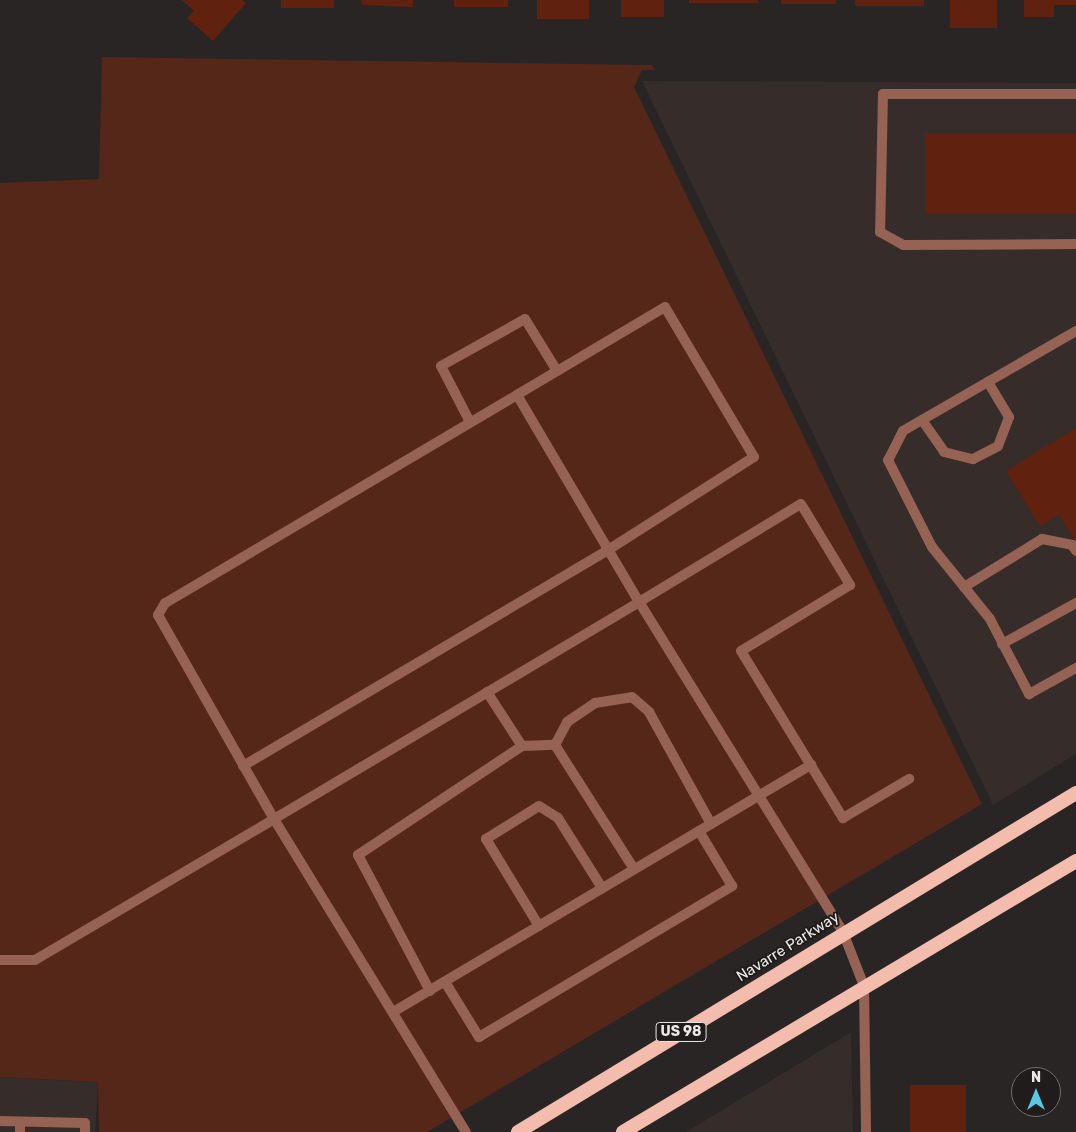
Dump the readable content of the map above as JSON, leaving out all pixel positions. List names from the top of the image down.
{
  "streets": {
    "highway": ["Navarre Parkway", "US 98"]
  },
  "north": "top"
}
